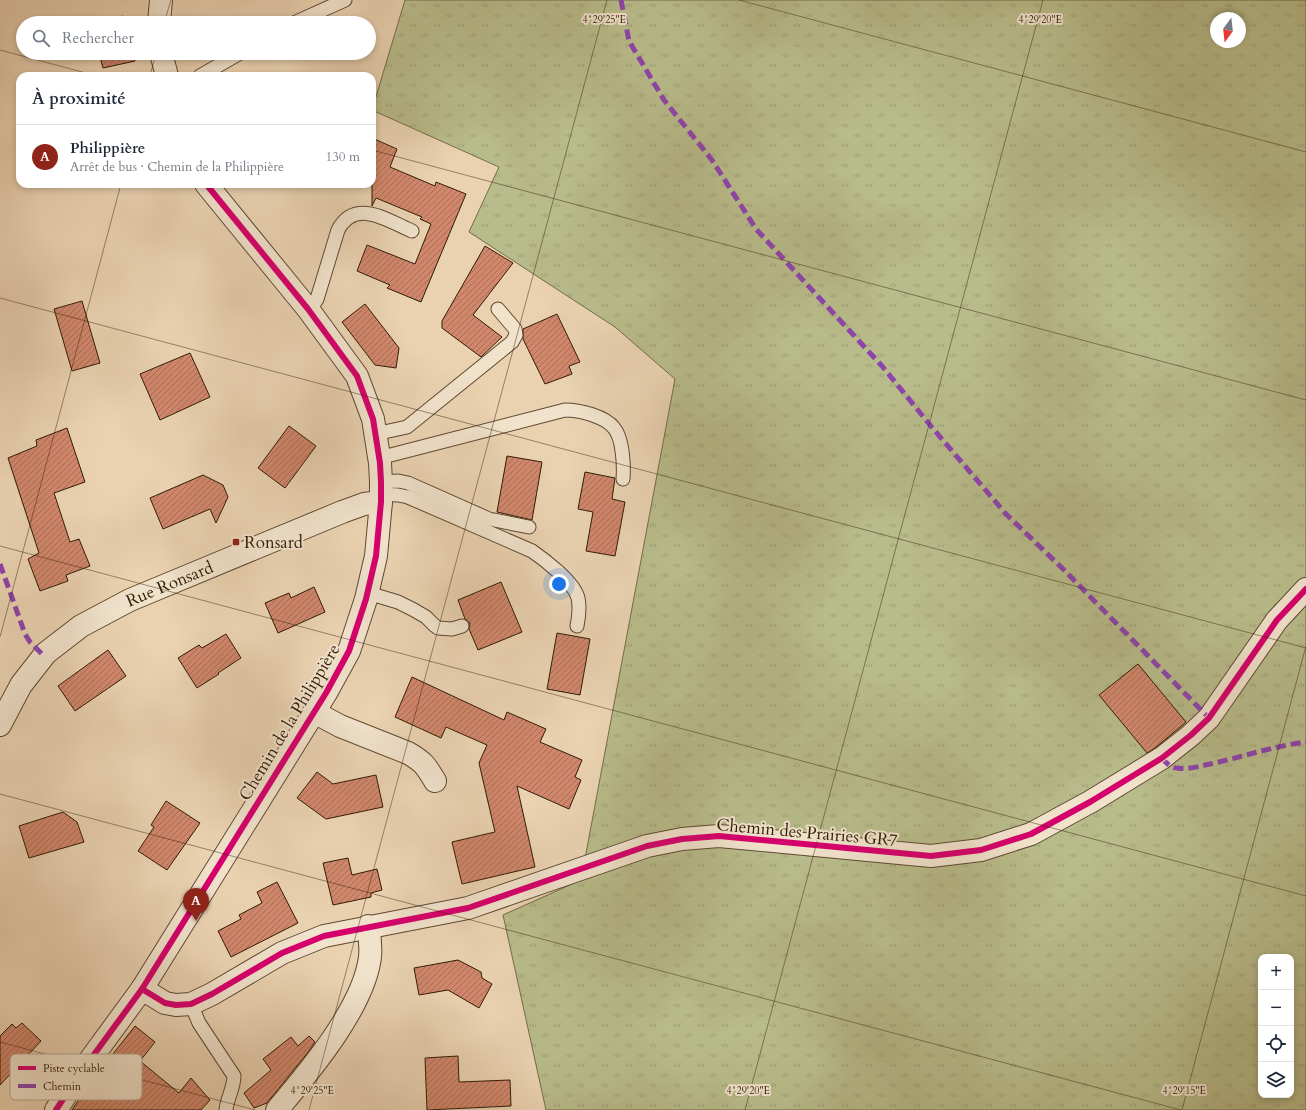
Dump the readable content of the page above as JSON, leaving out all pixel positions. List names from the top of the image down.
{
  "streets": {
    "street": ["Rue Ronsard", "Chemin de la Philippière", "Chemin des Prairies GR7"]
  },
  "crossings": [
    ["Rue Ronsard", "Chemin de la Philippière"],
    ["Chemin de la Philippière", "Chemin des Prairies GR7"]
  ],
  "places": {
    "transit": ["Ronsard"]
  },
  "legend": ["Piste cyclable", "Chemin"],
  "north": "bottom",
  "page": {
    "search": "Rechercher",
    "heading": "À proximité",
    "list": [
      {
        "mark": "A",
        "name": "Philippière",
        "note": "Arrêt de bus · Chemin de la Philippière",
        "value": "130 m"
      }
    ],
    "pins": "A",
    "map_buttons": ["+", "−"]
  },
  "coordinates": ["4°29'25\"E", "4°29'20\"E", "4°29'15\"E"]
}
